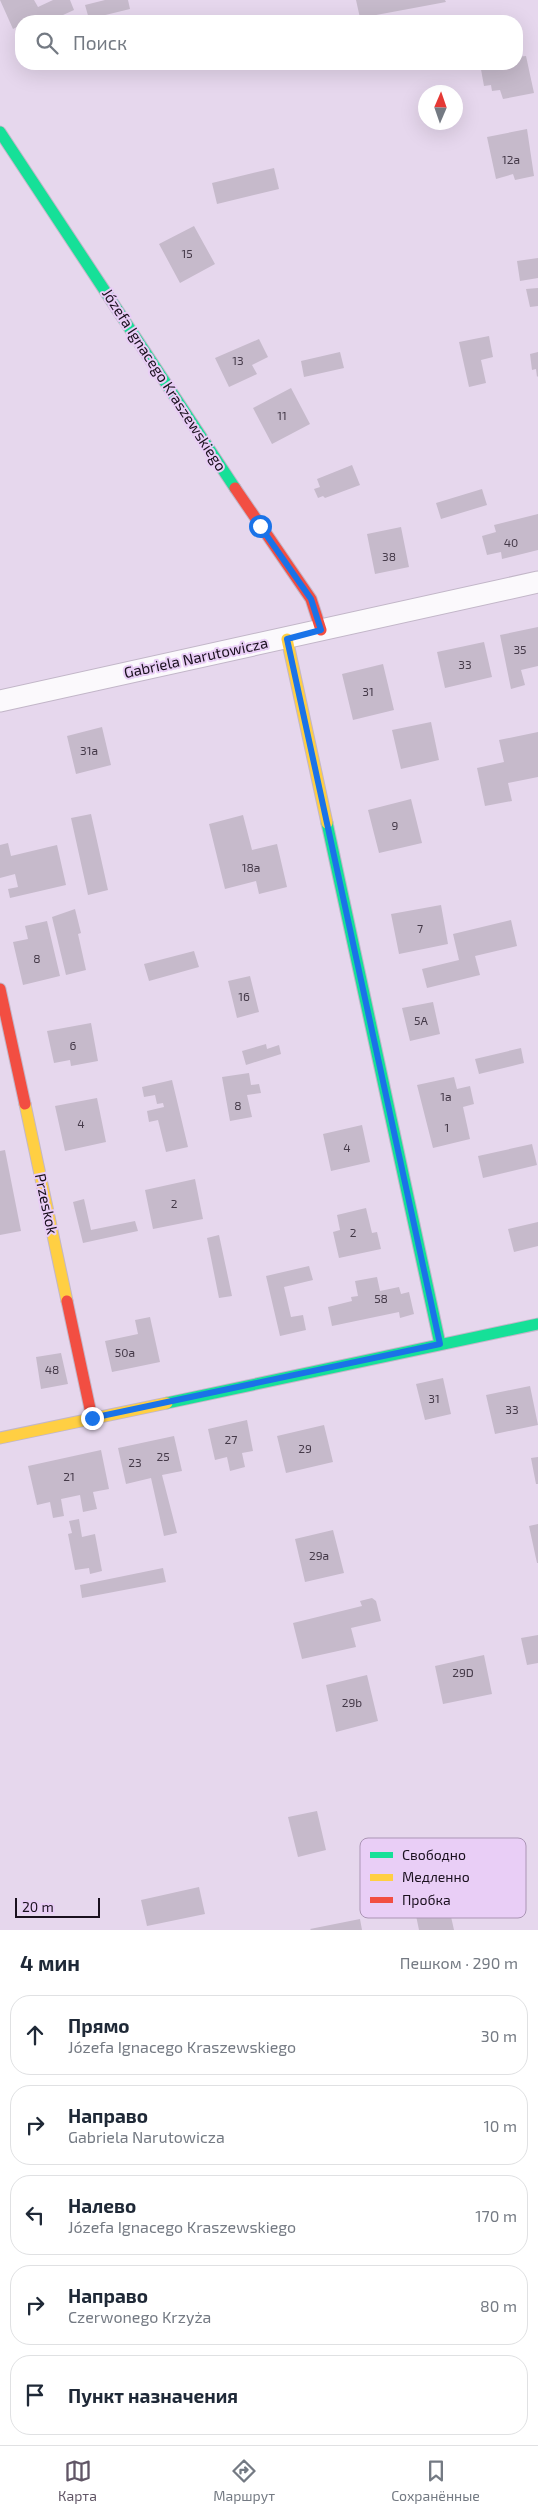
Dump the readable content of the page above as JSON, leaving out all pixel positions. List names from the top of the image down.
{
  "streets": {
    "street": ["Józefa Ignacego Kraszewskiego", "Gabriela Narutowicza", "Przeskok"]
  },
  "crossings": [
    ["Józefa Ignacego Kraszewskiego", "Gabriela Narutowicza"]
  ],
  "house_numbers": [
    "12a",
    "15",
    "13",
    "11",
    "40",
    "38",
    "35",
    "33",
    "31",
    "31a",
    "9",
    "18a",
    "7",
    "8",
    "16",
    "5A",
    "6",
    "1a",
    "8",
    "4",
    "1",
    "4",
    "2",
    "2",
    "58",
    "50a",
    "48",
    "31",
    "33",
    "27",
    "29",
    "25",
    "23",
    "21",
    "29a",
    "29D",
    "29b"
  ],
  "legend": ["Свободно", "Медленно", "Пробка"],
  "scale_bar": "20 m",
  "north": "top",
  "page": {
    "search": "Поиск",
    "scale": "20 m",
    "heading": ["4 мин", "Пешком · 290 m"],
    "list": [
      ["Прямо", "Józefa Ignacego Kraszewskiego", "30 m"],
      ["Направо", "Gabriela Narutowicza", "10 m"],
      ["Налево", "Józefa Ignacego Kraszewskiego", "170 m"],
      ["Направо", "Czerwonego Krzyża", "80 m"],
      "Пункт назначения"
    ],
    "nav": ["Карта", "Маршрут", "Сохранённые"]
  }
}
